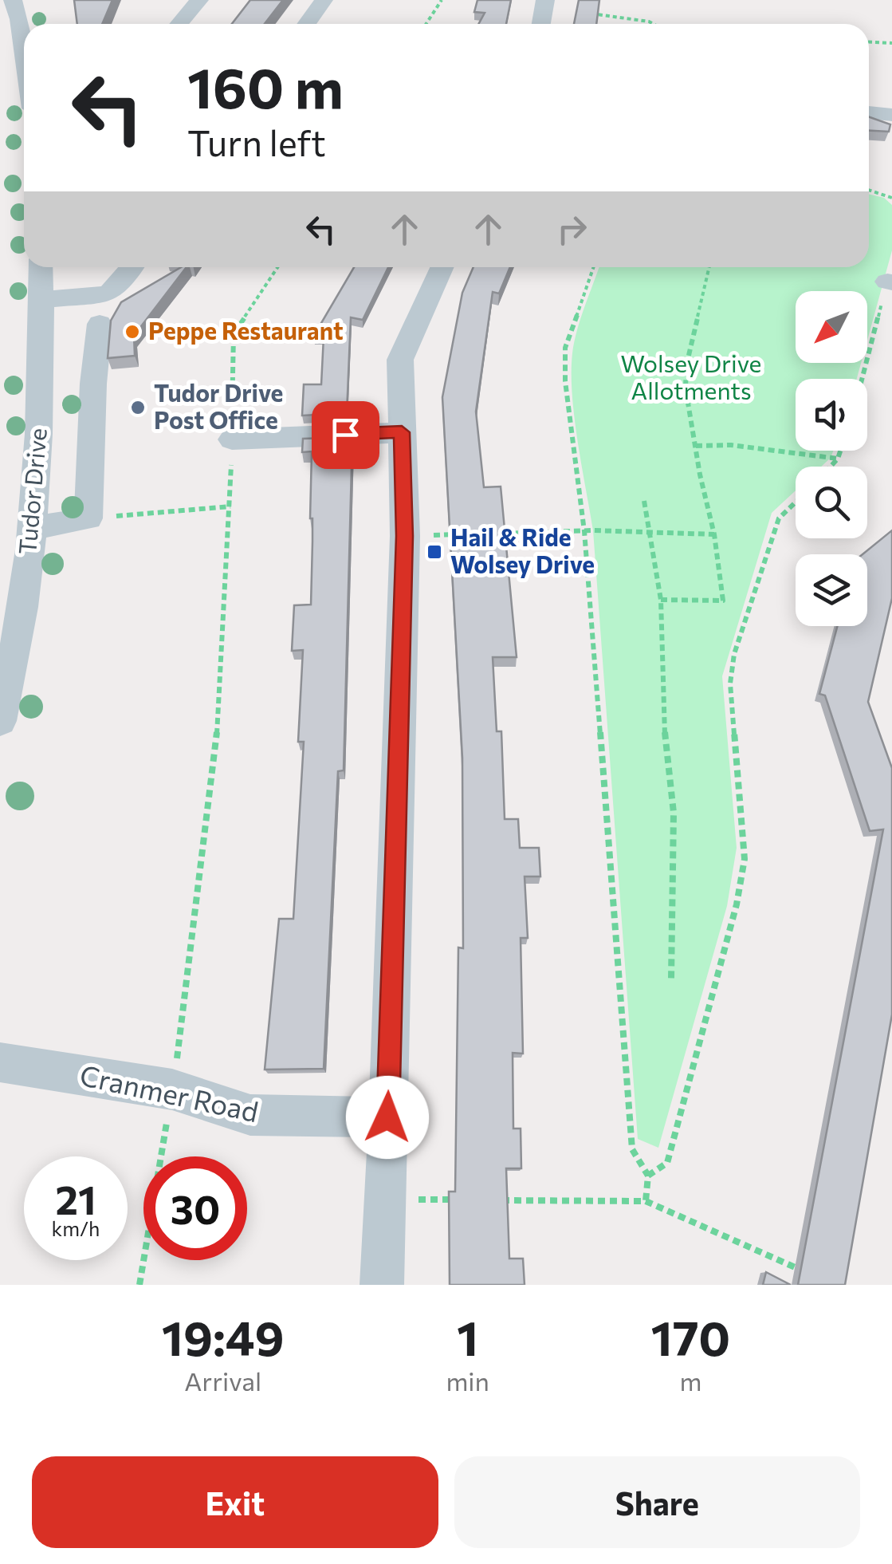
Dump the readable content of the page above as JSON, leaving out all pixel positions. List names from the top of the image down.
{
  "streets": {
    "street": ["Tudor Drive", "Cranmer Road"]
  },
  "parks": ["Wolsey Drive Allotments"],
  "places": {
    "other": ["Peppe Restaurant", "Tudor Drive Post Office"],
    "transit": ["Hail & Ride Wolsey Drive"]
  },
  "north": "bottom left",
  "page": {
    "turn": ["160 m", "Turn left"],
    "speed": "21 km/h",
    "limit": "30",
    "eta": [
      "19:49",
      "Arrival",
      "1",
      "min",
      "170",
      "m"
    ],
    "buttons": ["Exit", "Share"]
  }
}
